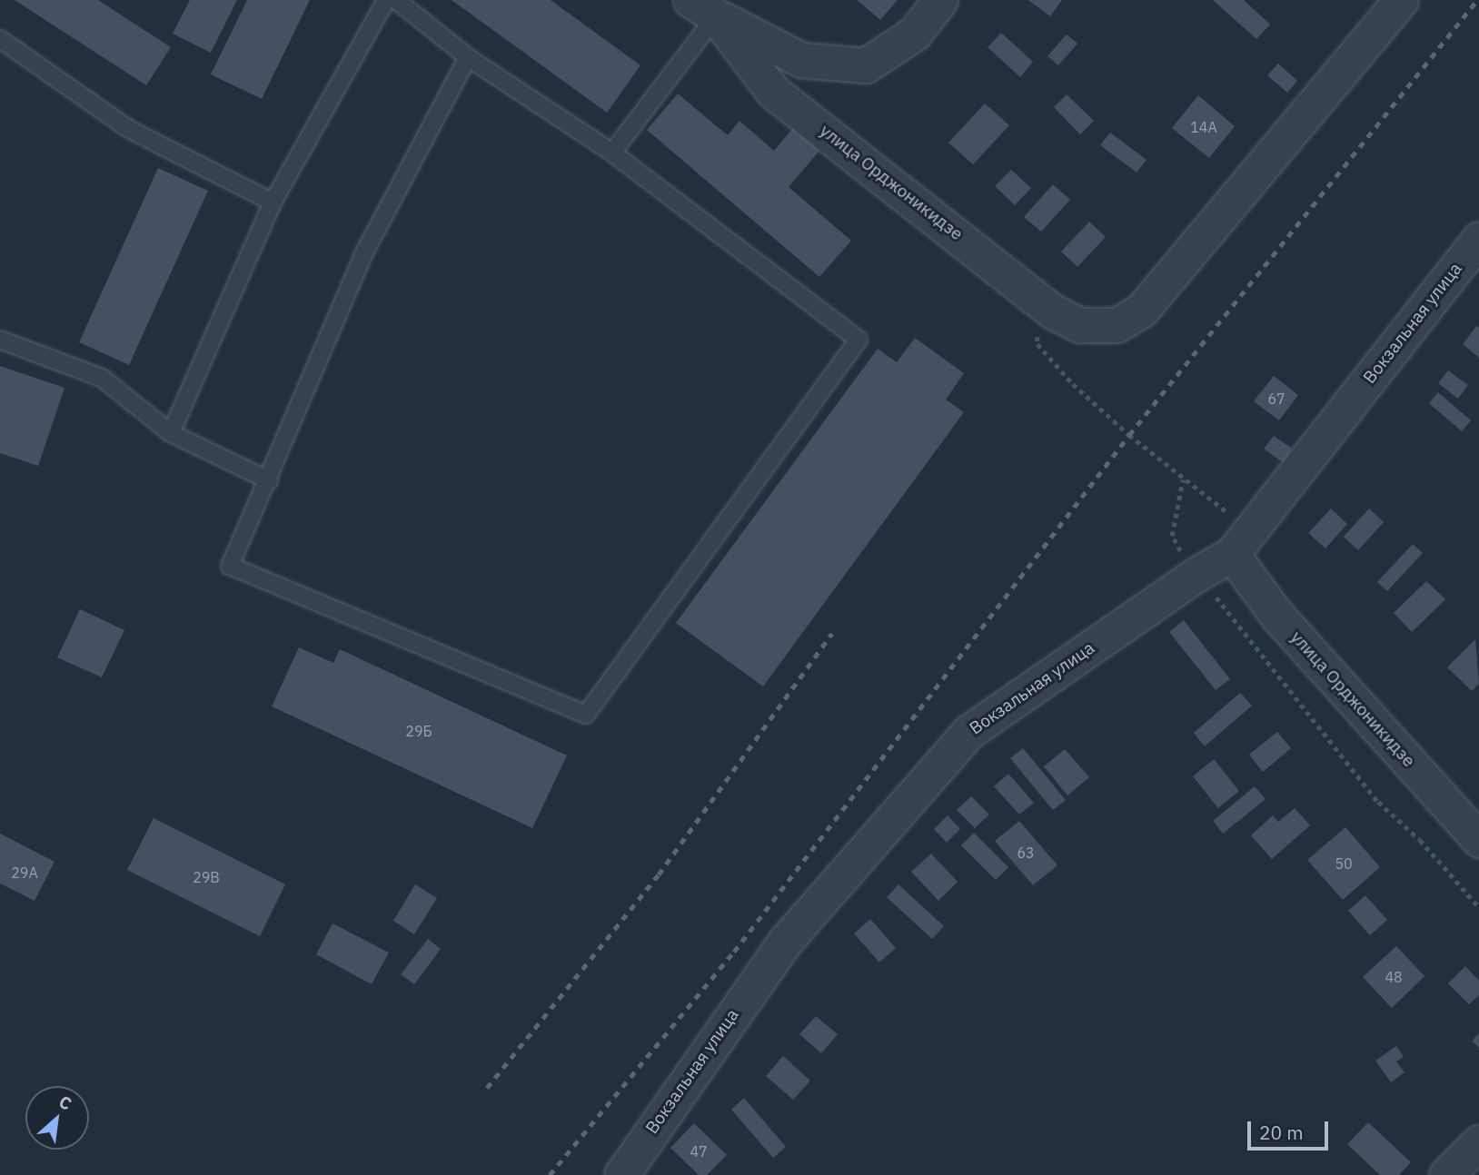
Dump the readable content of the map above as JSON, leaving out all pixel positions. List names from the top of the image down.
{
  "streets": {
    "street": ["улица Орджоникидзе", "Вокзальная улица"]
  },
  "crossings": [
    ["улица Орджоникидзе", "Вокзальная улица"]
  ],
  "house_numbers": [
    "14А",
    "67",
    "29Б",
    "63",
    "50",
    "29А",
    "29В",
    "48",
    "47"
  ],
  "scale_bar": "20 m",
  "north": "top right"
}
